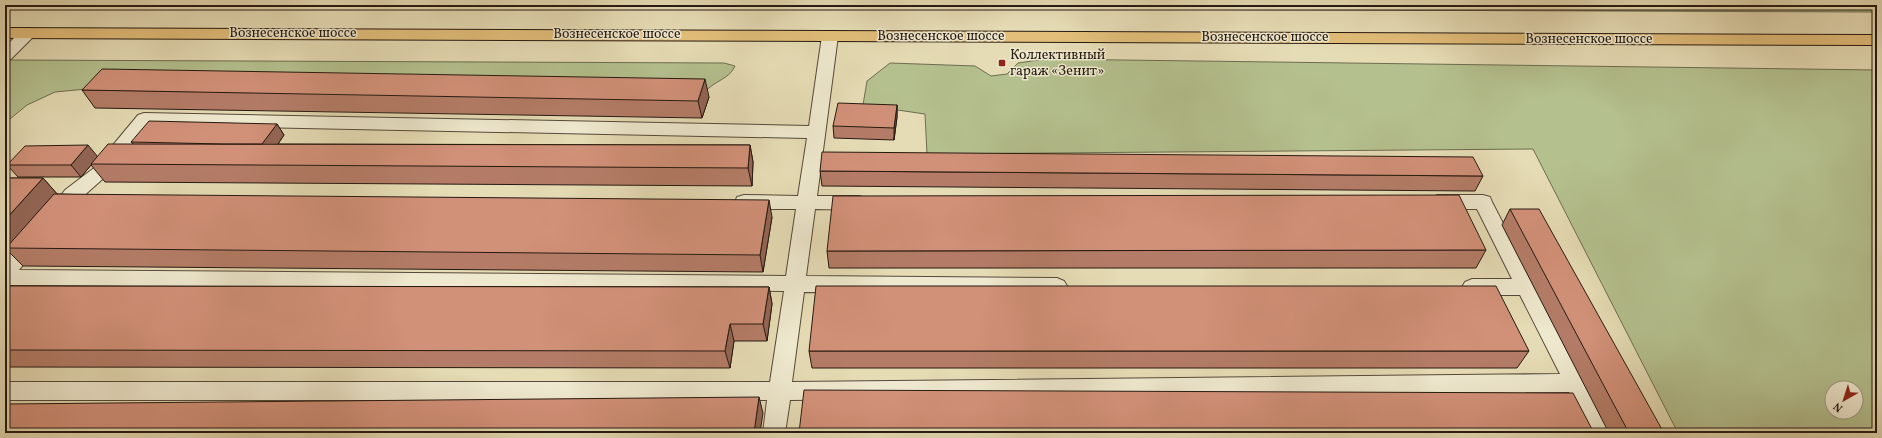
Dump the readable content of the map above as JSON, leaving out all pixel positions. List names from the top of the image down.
{
  "streets": {
    "main road": ["Вознесенское шоссе"]
  },
  "places": {
    "transit": ["Коллективный гараж «Зенит»"]
  },
  "north": "bottom left"
}
